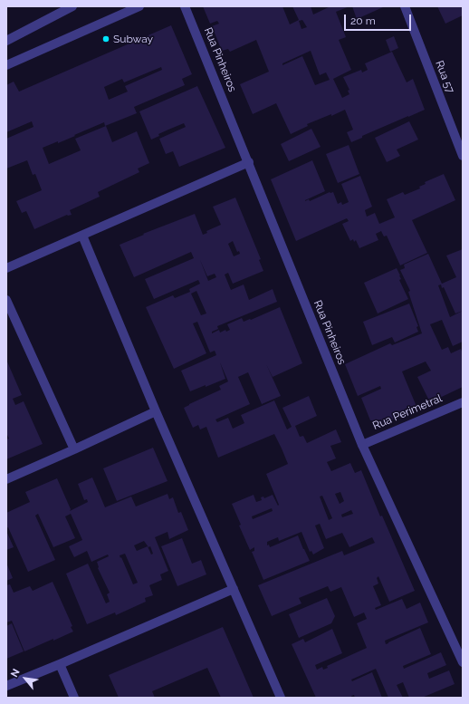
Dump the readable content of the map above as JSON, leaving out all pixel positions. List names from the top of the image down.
{
  "streets": {
    "street": ["Rua Pinheiros", "Rua 57", "Rua Perimetral"]
  },
  "crossings": [
    ["Rua Pinheiros", "Rua Perimetral"]
  ],
  "places": ["Subway"],
  "scale_bar": "20 m",
  "north": "top left"
}
